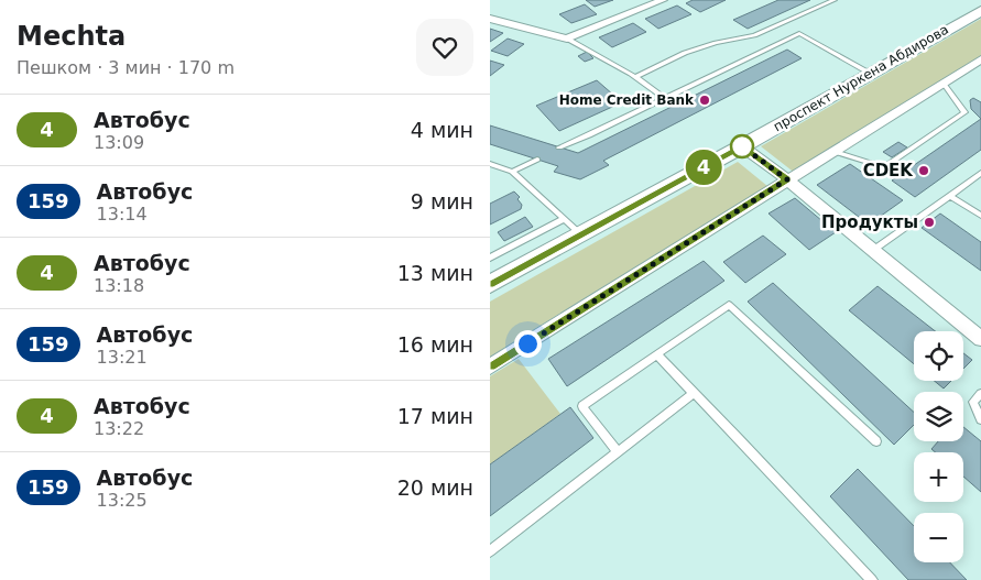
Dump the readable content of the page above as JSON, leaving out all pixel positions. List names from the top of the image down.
{
  "streets": {
    "main road": ["проспект Нуркена Абдирова"]
  },
  "places": ["Home Credit Bank", "CDEK", "Продукты"],
  "lines": ["bus line 4"],
  "page": {
    "heading": ["Mechta", "Пешком · 3 мин · 170 m"],
    "on_map": "4",
    "list": [
      {
        "mark": "4",
        "name": "Автобус",
        "note": "13:09",
        "value": "4 мин"
      },
      {
        "mark": "159",
        "name": "Автобус",
        "note": "13:14",
        "value": "9 мин"
      },
      {
        "mark": "4",
        "name": "Автобус",
        "note": "13:18",
        "value": "13 мин"
      },
      {
        "mark": "159",
        "name": "Автобус",
        "note": "13:21",
        "value": "16 мин"
      },
      {
        "mark": "4",
        "name": "Автобус",
        "note": "13:22",
        "value": "17 мин"
      },
      {
        "mark": "159",
        "name": "Автобус",
        "note": "13:25",
        "value": "20 мин"
      }
    ],
    "map_buttons": ["+", "−"]
  }
}
